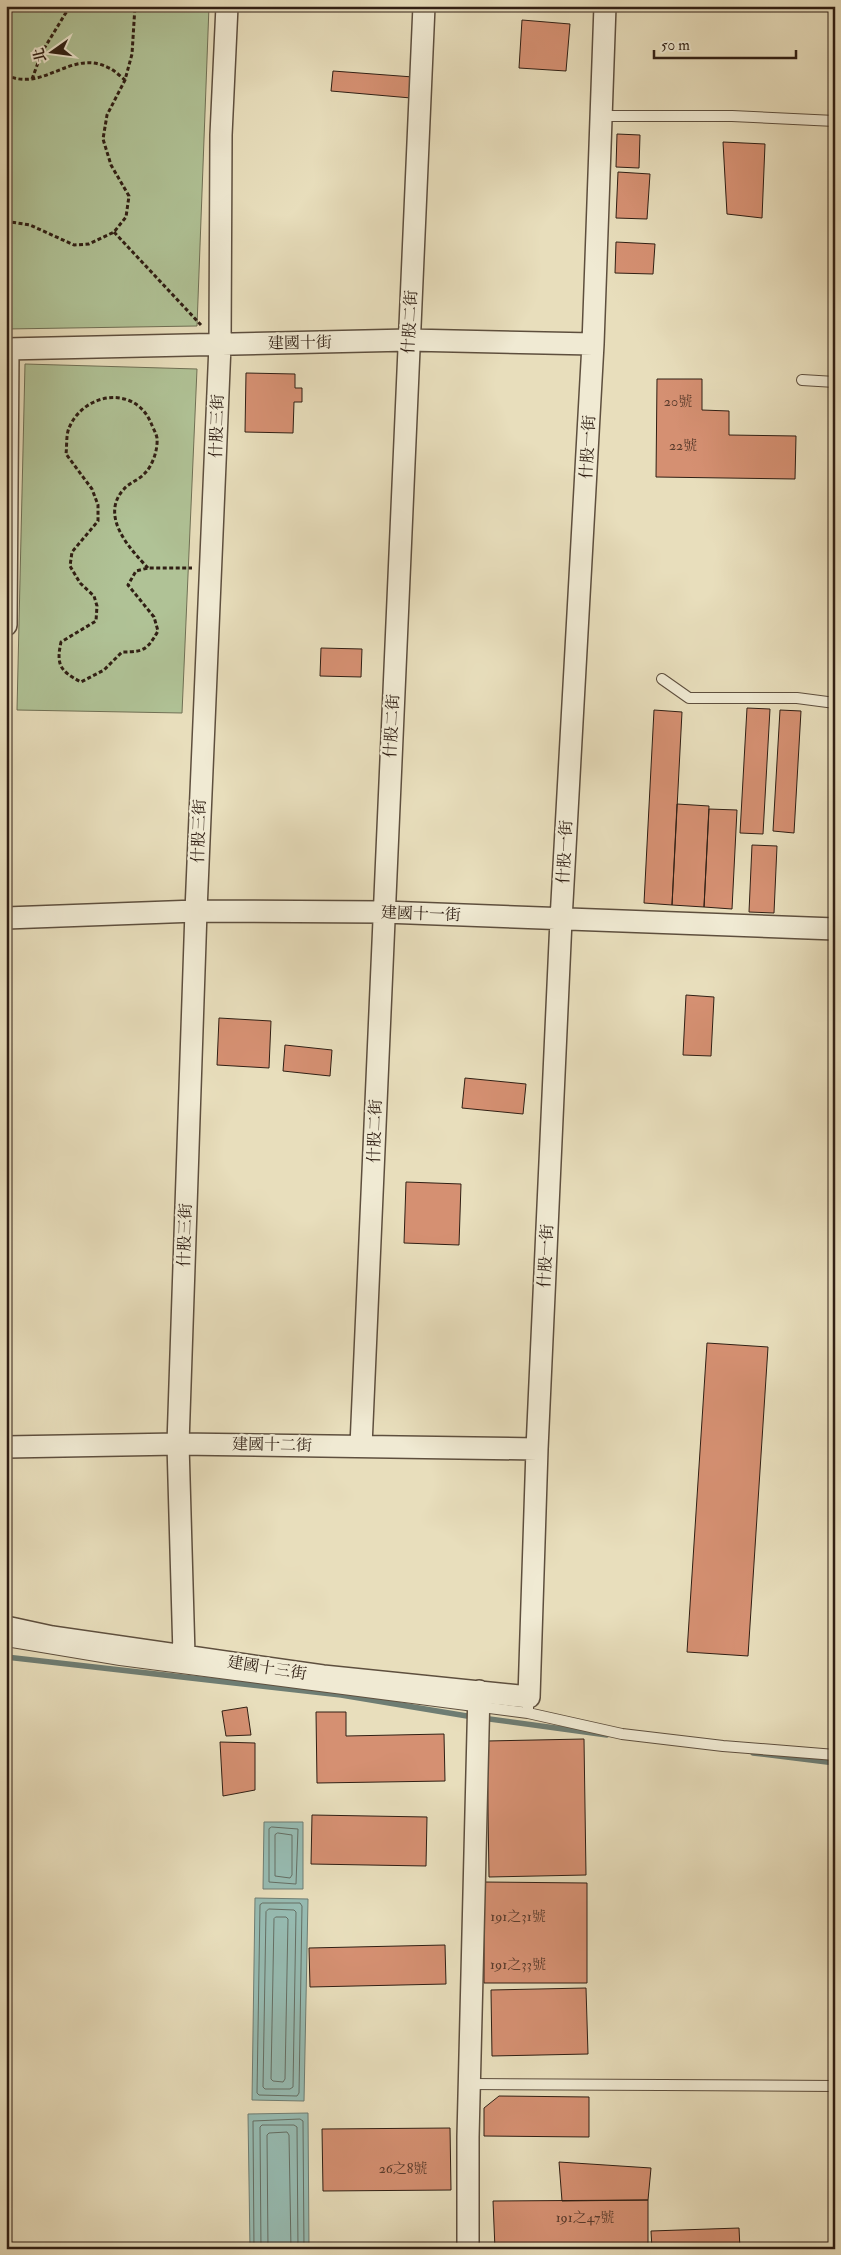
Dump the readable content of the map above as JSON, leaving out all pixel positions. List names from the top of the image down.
{
  "streets": {
    "street": [
      "什股二街",
      "建國十街",
      "什股三街",
      "什股一街",
      "建國十一街",
      "建國十二街",
      "建國十三街"
    ]
  },
  "crossings": [
    ["什股二街", "建國十街"],
    ["什股二街", "建國十一街"],
    ["什股二街", "建國十二街"],
    ["建國十街", "什股三街"],
    ["建國十街", "什股一街"],
    ["什股三街", "建國十一街"],
    ["什股三街", "建國十二街"],
    ["什股三街", "建國十三街"],
    ["什股一街", "建國十一街"],
    ["什股一街", "建國十二街"],
    ["什股一街", "建國十三街"]
  ],
  "house_numbers": [
    "20號",
    "22號",
    "191之31號",
    "191之33號",
    "26之8號",
    "191之47號"
  ],
  "scale_bar": "50 m",
  "north": "left"
}
